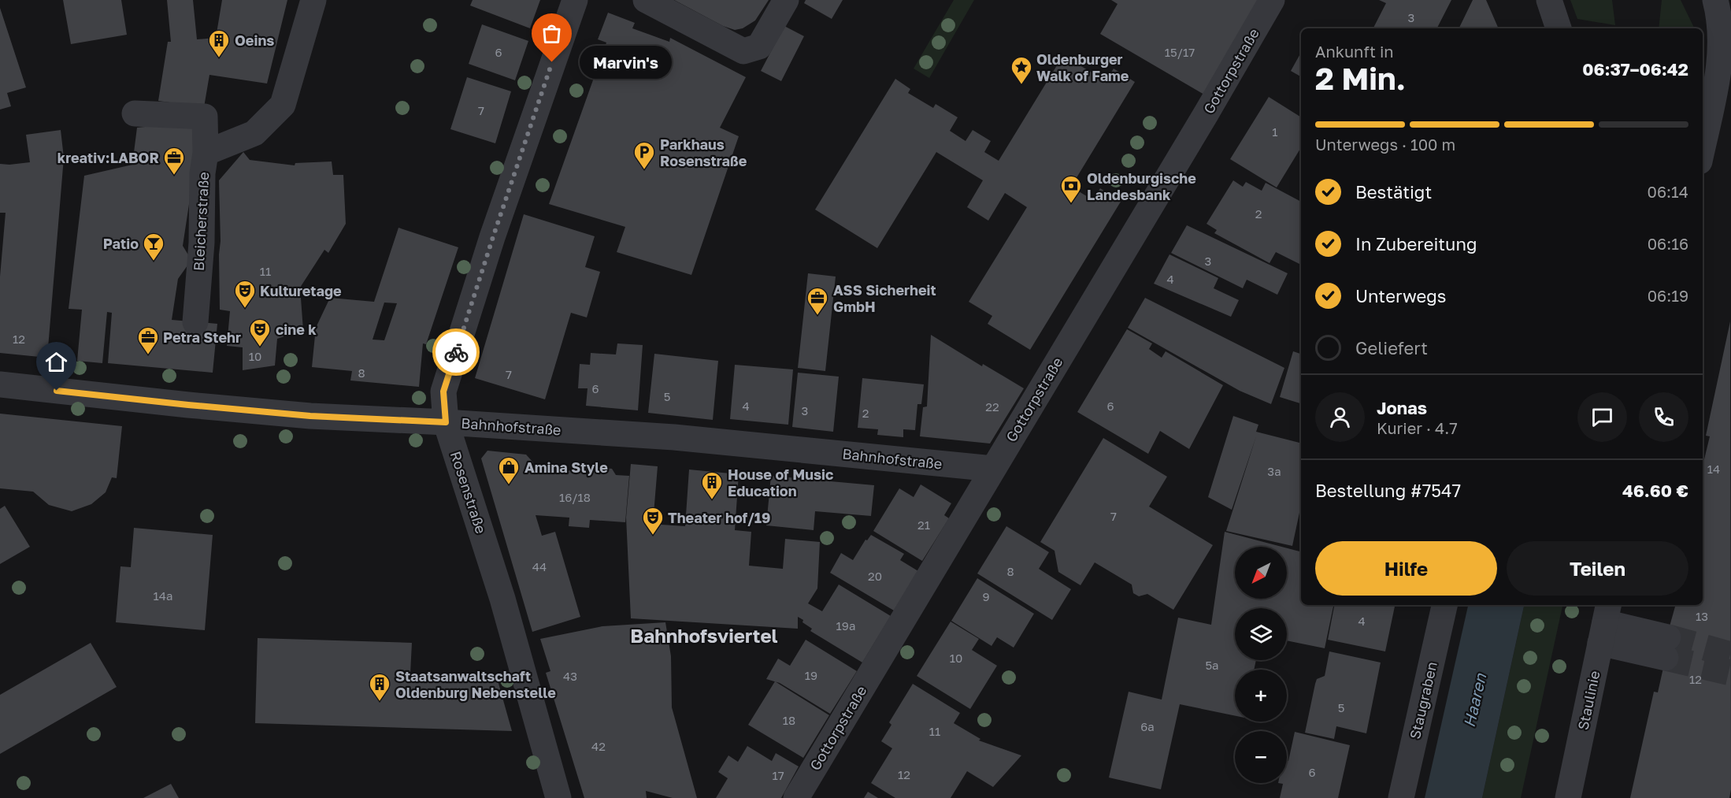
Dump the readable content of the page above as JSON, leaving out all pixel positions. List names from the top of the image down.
{
  "streets": {
    "street": [
      "Gottorpstraße",
      "Bleicherstraße",
      "Bahnhofstraße",
      "Rosenstraße",
      "Staugraben",
      "Staulinie"
    ]
  },
  "crossings": [
    ["Gottorpstraße", "Bahnhofstraße"],
    ["Bahnhofstraße", "Rosenstraße"]
  ],
  "districts": ["Bahnhofsviertel"],
  "water": ["Haaren"],
  "places": {
    "building": ["Oeins", "House of Music Education", "Staatsanwaltschaft Oldenburg Nebenstelle"],
    "other": ["Marvin's"],
    "place": ["Oldenburger Walk of Fame"],
    "parking": ["Parkhaus Rosenstraße"],
    "office": ["kreativ:LABOR", "ASS Sicherheit GmbH", "Petra Stehr"],
    "bank": ["Oldenburgische Landesbank"],
    "bar": ["Patio"],
    "theatre": ["Kulturetage", "cine k", "Theater hof/19"],
    "shop": ["Amina Style"]
  },
  "house_numbers": [
    "3",
    "6",
    "15/17",
    "7",
    "1",
    "2",
    "3",
    "11",
    "4",
    "12",
    "10",
    "8",
    "7",
    "6",
    "5",
    "4",
    "6",
    "22",
    "3",
    "2",
    "14",
    "3a",
    "16/18",
    "7",
    "21",
    "44",
    "8",
    "20",
    "14a",
    "9",
    "13",
    "4",
    "19a",
    "10",
    "5a",
    "19",
    "43",
    "12",
    "5",
    "18",
    "6a",
    "11",
    "42",
    "6",
    "12",
    "17"
  ],
  "north": "bottom left",
  "page": {
    "heading": ["2 Min.", "Ankunft in", "06:37–06:42"],
    "panel": [
      "Jonas",
      "Kurier · 4.7",
      "Bestellung #7547",
      "46.60 €"
    ],
    "bubble": "Marvin's",
    "bar": "Unterwegs · 100 m",
    "list": [
      ["Bestätigt", "06:14"],
      ["In Zubereitung", "06:16"],
      ["Unterwegs", "06:19"],
      "Geliefert"
    ],
    "buttons": ["Hilfe", "Teilen"],
    "map_buttons": ["+", "−"]
  }
}
